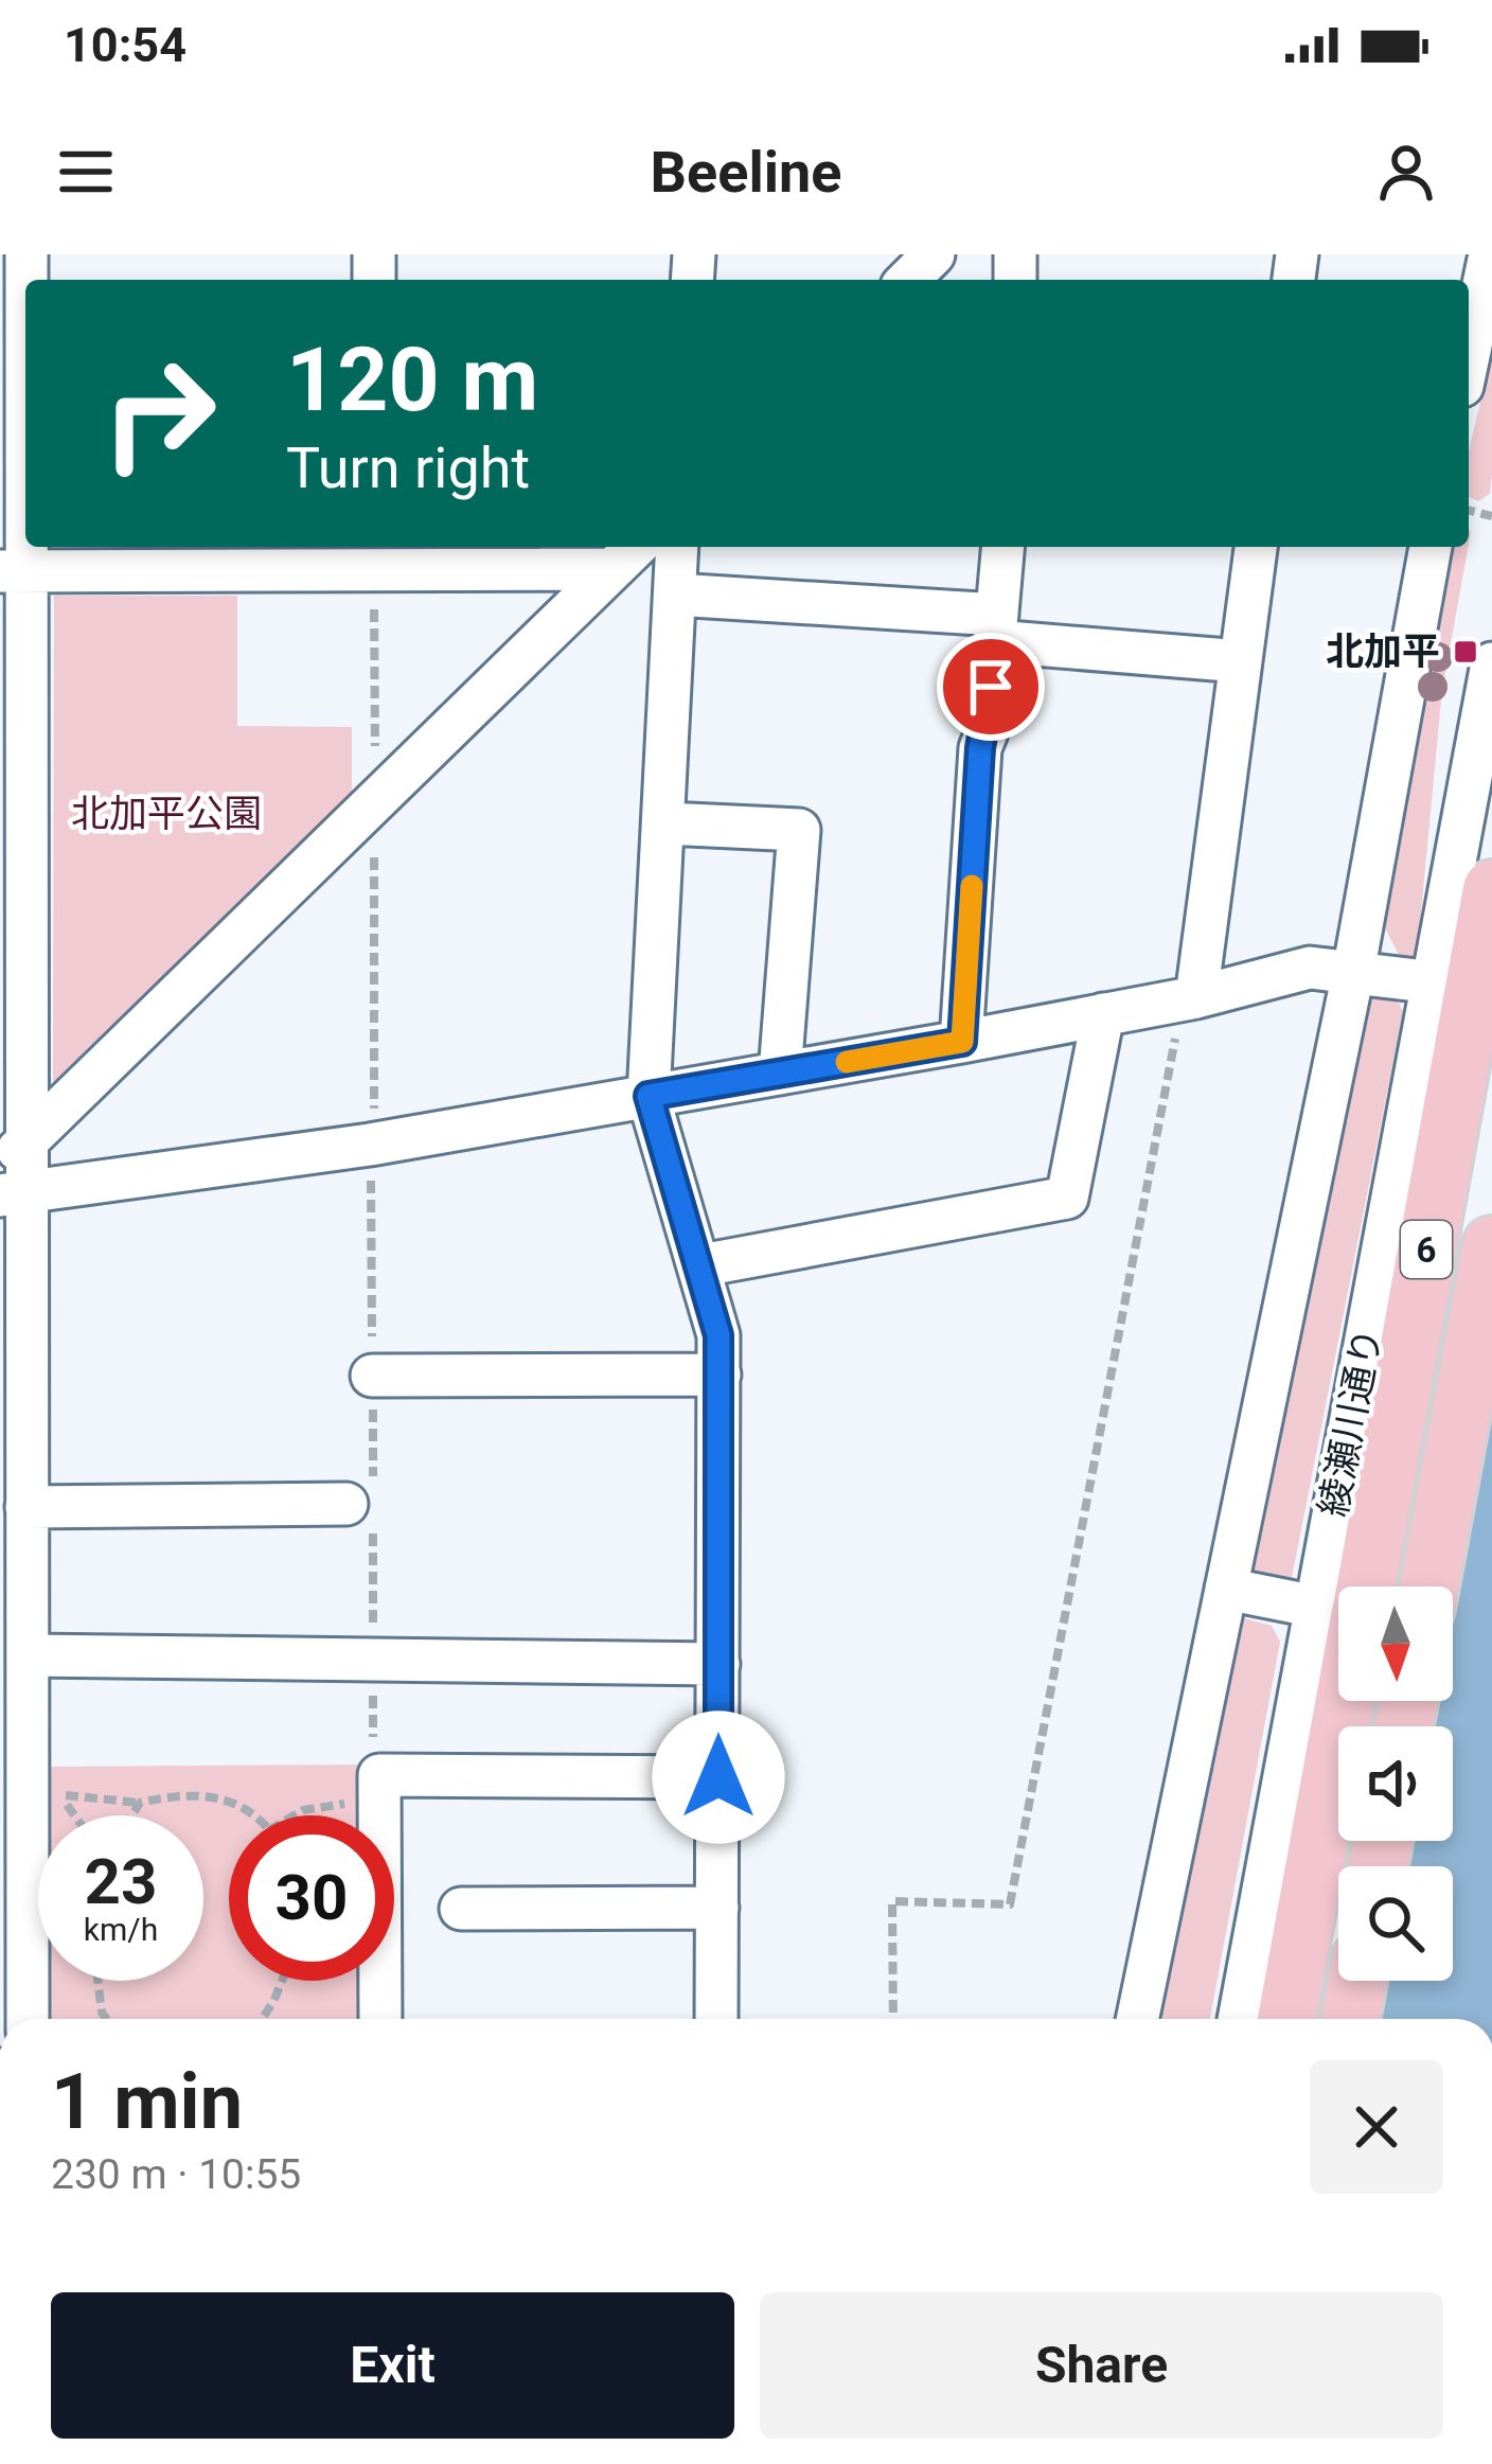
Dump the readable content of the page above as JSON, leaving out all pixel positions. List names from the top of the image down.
{
  "streets": {
    "highway": ["6"],
    "street": ["綾瀬川通り"]
  },
  "parks": ["北加平公園"],
  "places": {
    "transit": ["北加平"]
  },
  "north": "bottom",
  "page": {
    "status": "10:54",
    "header": "Beeline",
    "turn": ["120 m", "Turn right"],
    "speed": "23 km/h",
    "limit": "30",
    "heading": ["1 min", "230 m · 10:55"],
    "buttons": ["Exit", "Share"]
  }
}
